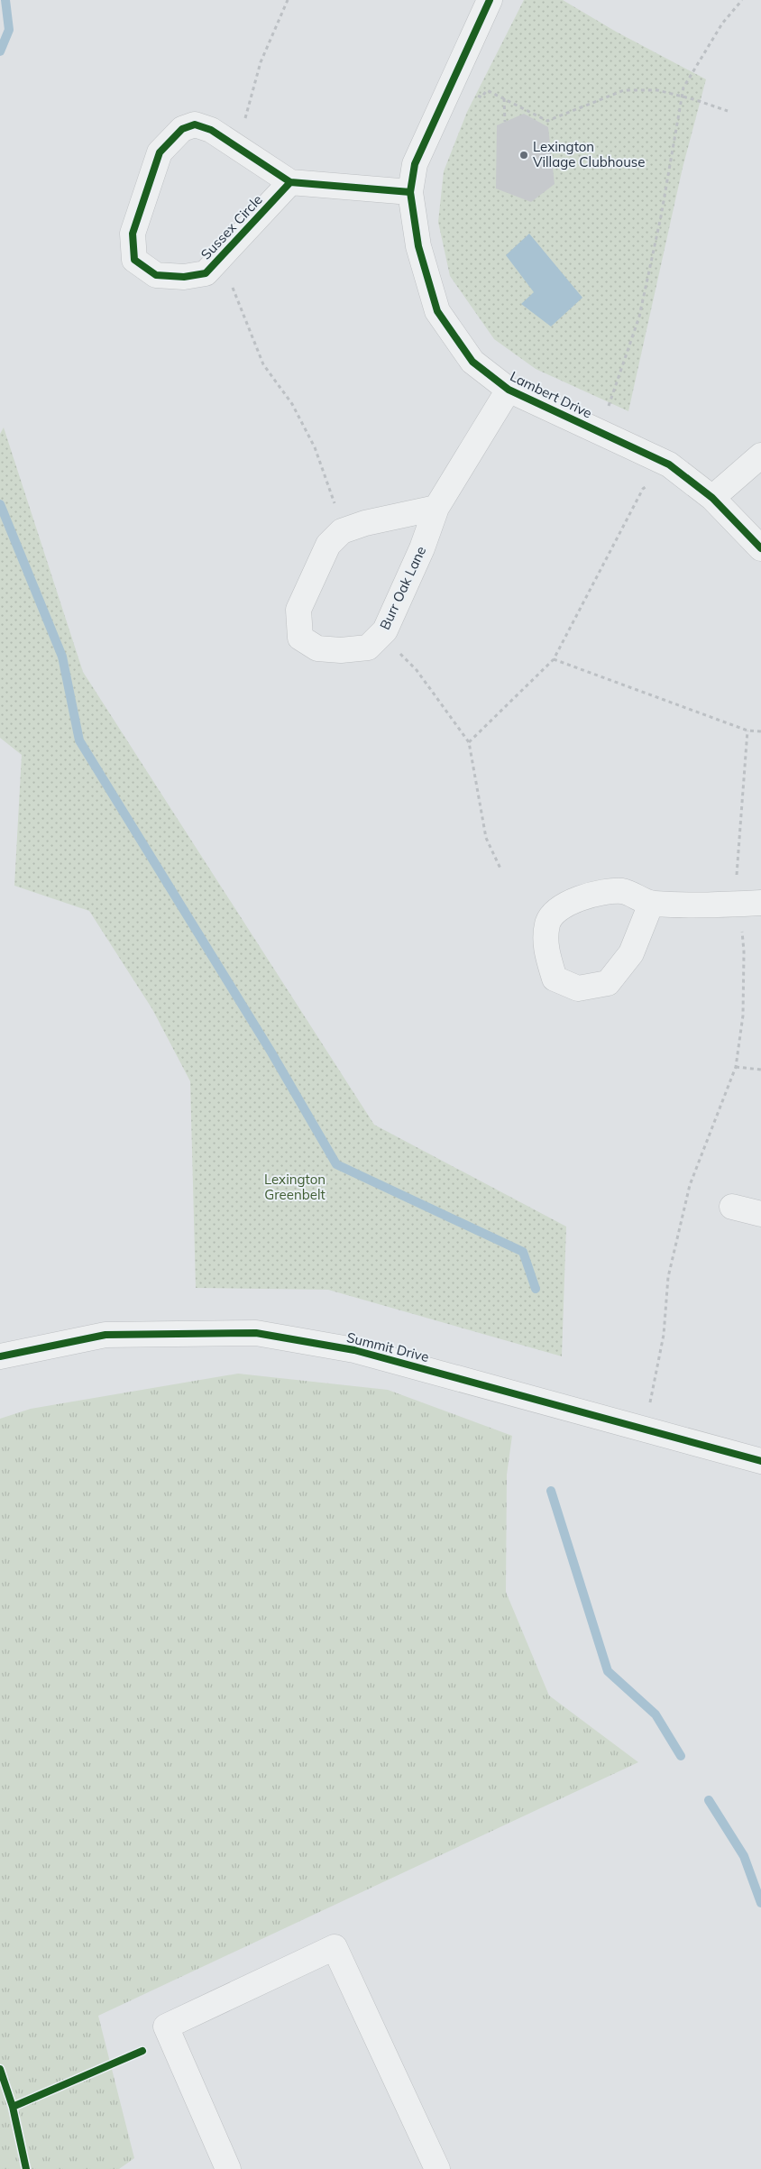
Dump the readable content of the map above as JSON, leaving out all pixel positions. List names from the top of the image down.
{
  "streets": {
    "street": [
      "Sussex Circle",
      "Lambert Drive",
      "Burr Oak Lane",
      "Summit Drive"
    ]
  },
  "crossings": [
    ["Sussex Circle", "Lambert Drive"],
    ["Lambert Drive", "Burr Oak Lane"]
  ],
  "parks": ["Lexington Greenbelt"],
  "places": ["Lexington Village Clubhouse"]
}
